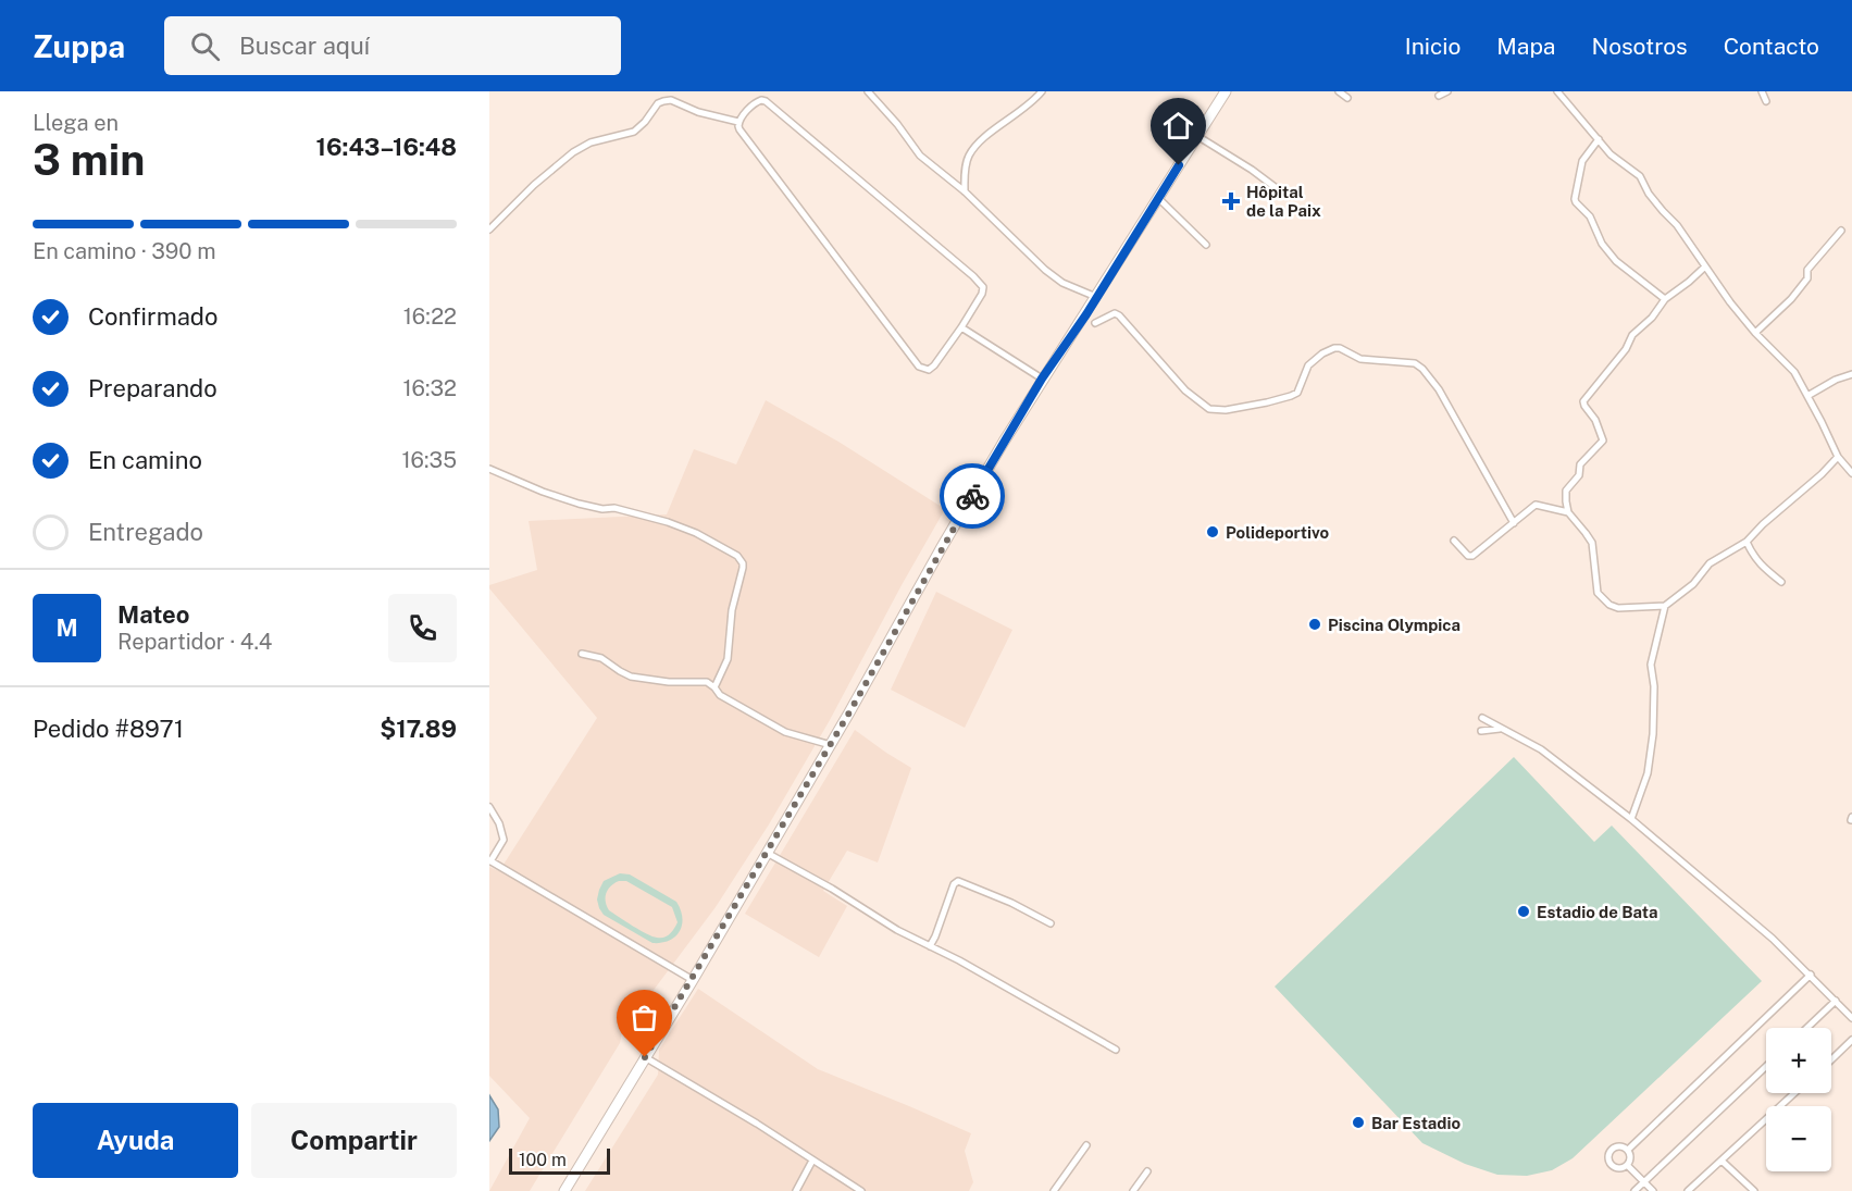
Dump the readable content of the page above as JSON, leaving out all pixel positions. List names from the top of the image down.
{
  "places": {
    "health": ["Hôpital de la Paix"],
    "other": [
      "Polideportivo",
      "Piscina Olympica",
      "Estadio de Bata",
      "Bar Estadio"
    ]
  },
  "scale_bar": "100 m",
  "page": {
    "header": "Zuppa",
    "search": "Buscar aquí",
    "nav": [
      "Inicio",
      "Mapa",
      "Nosotros",
      "Contacto"
    ],
    "heading": ["3 min", "Llega en", "16:43–16:48"],
    "panel": [
      "Mateo",
      "Repartidor · 4.4",
      "Pedido #8971",
      "$17.89"
    ],
    "bar": "En camino · 390 m",
    "list": [
      ["Confirmado", "16:22"],
      ["Preparando", "16:32"],
      ["En camino", "16:35"],
      "Entregado"
    ],
    "round": "M",
    "map_buttons": ["+", "−"],
    "buttons": ["Ayuda", "Compartir"],
    "scale": "100 m"
  }
}
